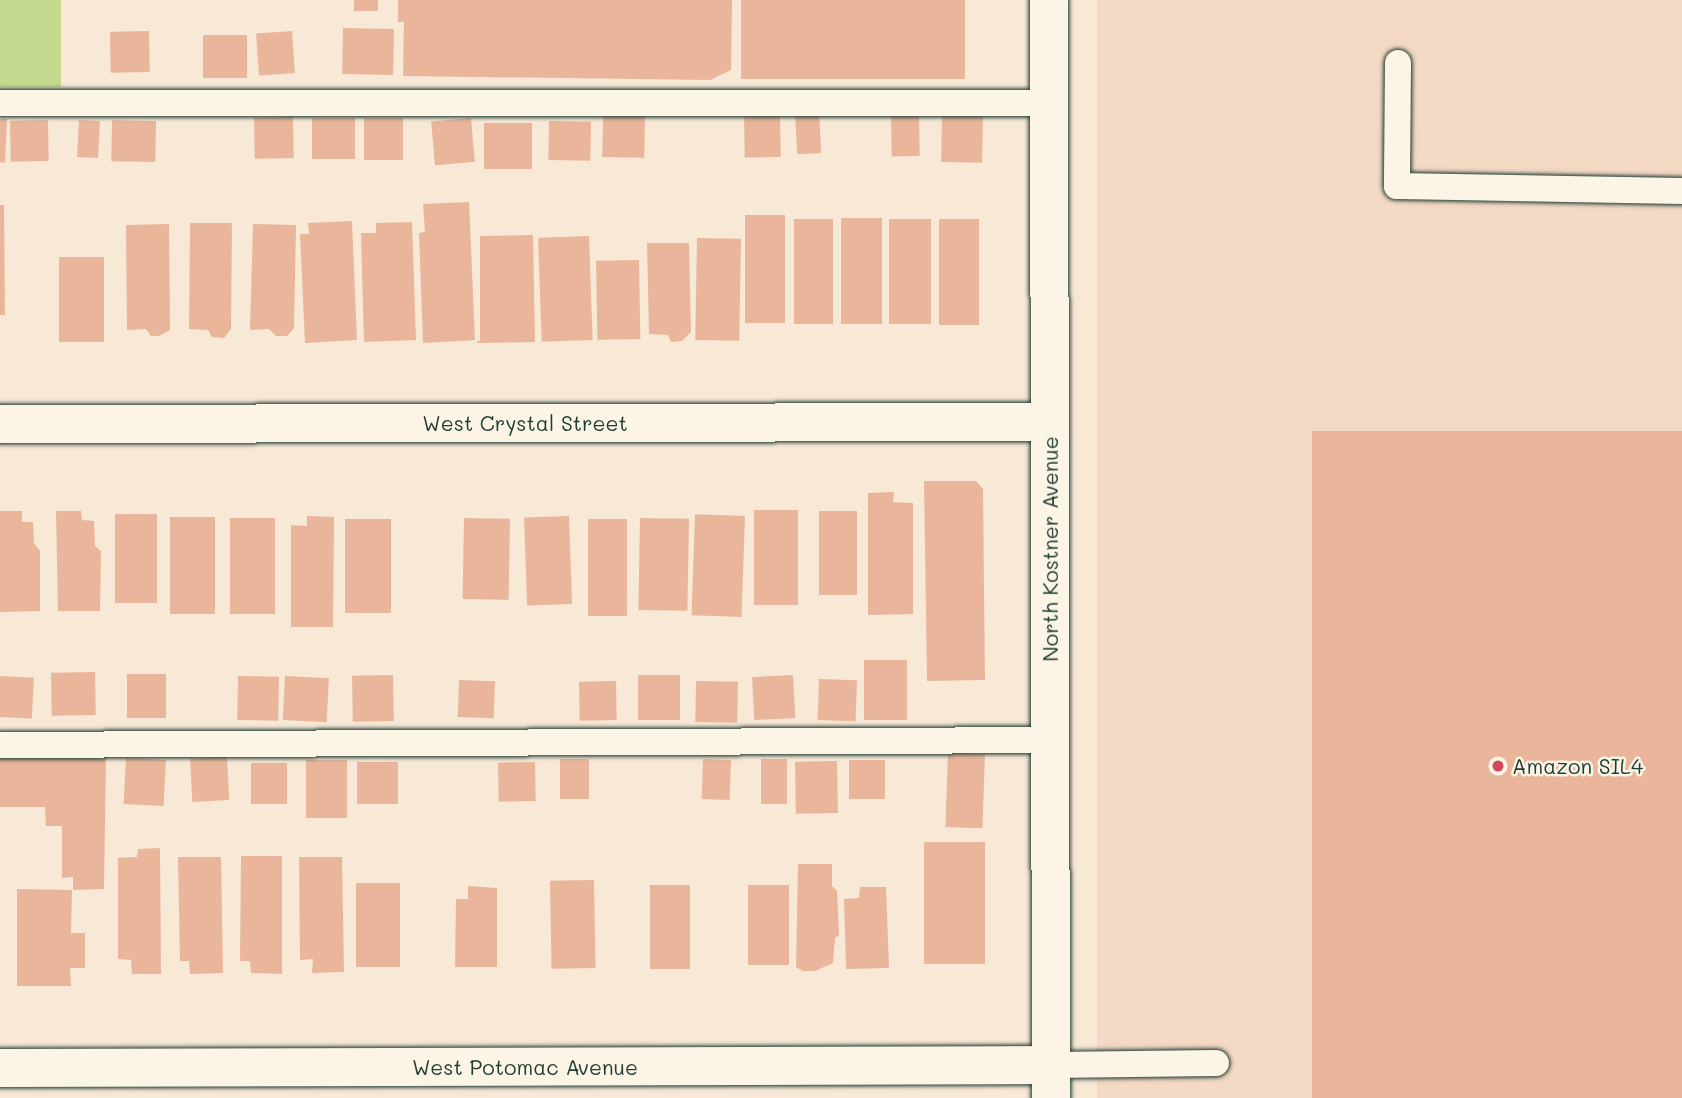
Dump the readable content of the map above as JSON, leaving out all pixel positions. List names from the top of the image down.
{
  "streets": {
    "street": ["West Crystal Street", "North Kostner Avenue", "West Potomac Avenue"]
  },
  "crossings": [
    ["West Crystal Street", "North Kostner Avenue"],
    ["North Kostner Avenue", "West Potomac Avenue"]
  ],
  "places": ["Amazon SIL4"]
}
